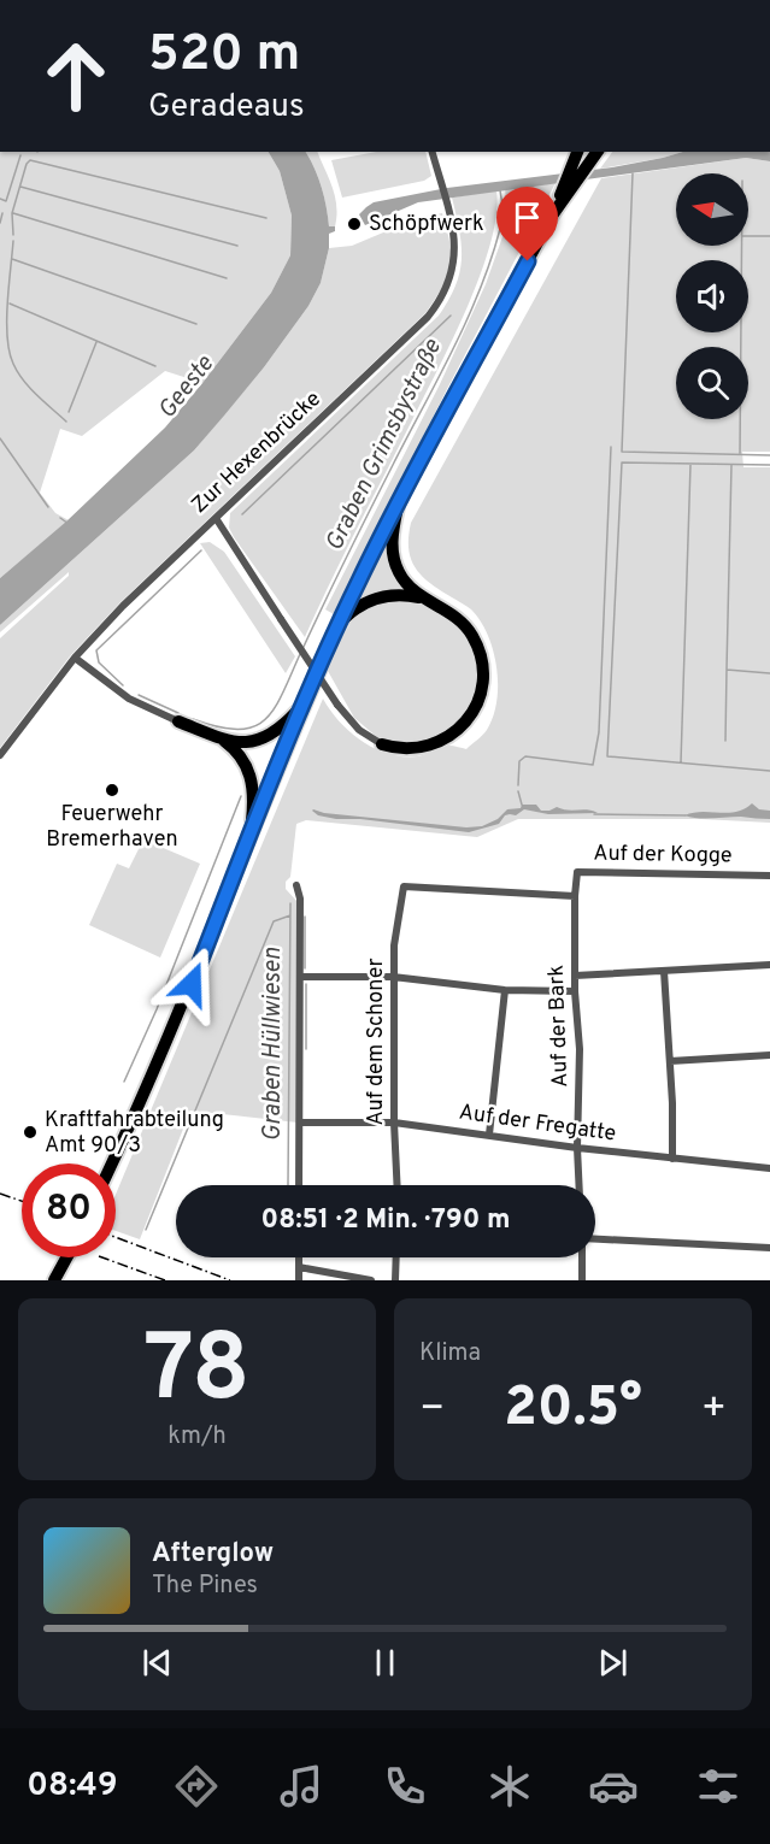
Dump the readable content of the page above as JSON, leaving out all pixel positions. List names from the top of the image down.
{
  "streets": {
    "street": [
      "Zur Hexenbrücke",
      "Auf der Kogge",
      "Auf der Bark",
      "Auf dem Schoner",
      "Auf der Fregatte"
    ]
  },
  "crossings": [
    ["Auf der Kogge", "Auf der Bark"],
    ["Auf der Kogge", "Auf dem Schoner"],
    ["Auf der Bark", "Auf dem Schoner"],
    ["Auf der Bark", "Auf der Fregatte"],
    ["Auf dem Schoner", "Auf der Fregatte"]
  ],
  "water": ["Geeste", "Graben Grimsbystraße", "Graben Hüllwiesen"],
  "places": ["Schöpfwerk", "Feuerwehr Bremerhaven", "Kraftfahrabteilung Amt 90/3"],
  "north": "left",
  "page": {
    "turn": ["520 m", "Geradeaus"],
    "limit": "80",
    "trip": "08:51 · 2 Min. · 790 m",
    "tile": [
      ["78", "km/h"],
      "Klima"
    ],
    "heat": ["−", "20.5°", "+"],
    "song": ["Afterglow", "The Pines"],
    "tabs": "08:49"
  }
}
